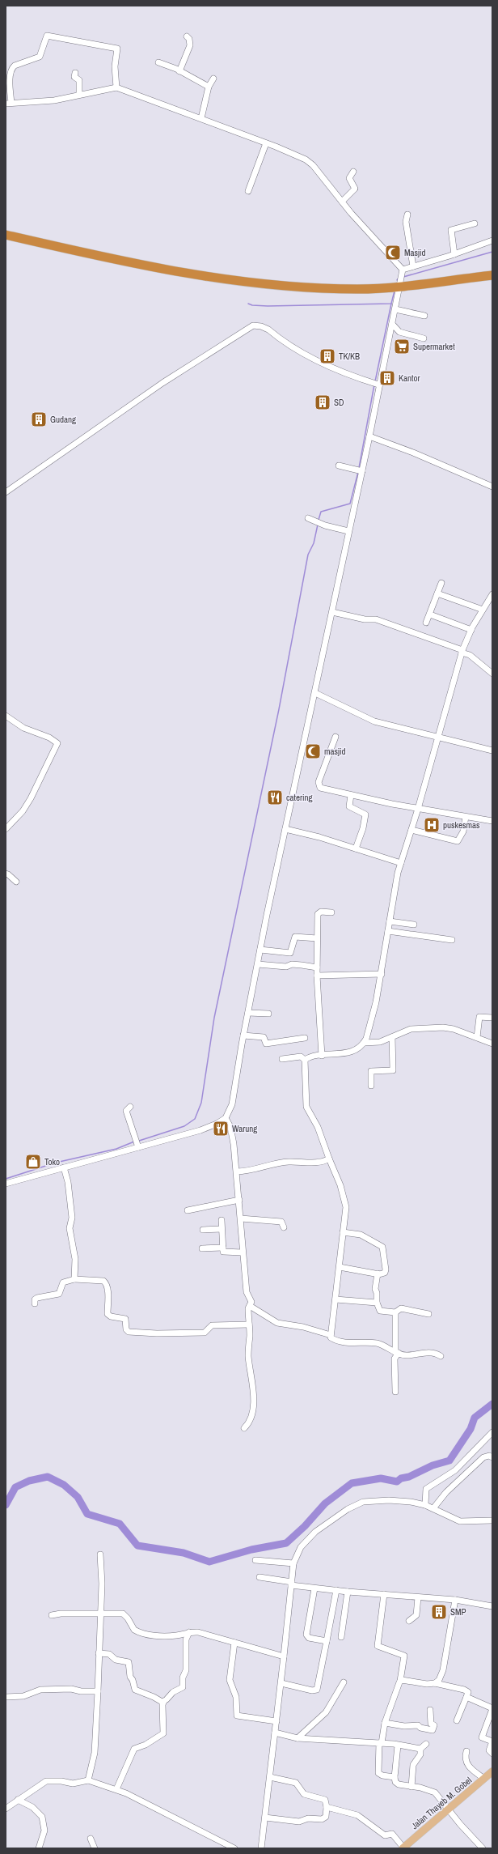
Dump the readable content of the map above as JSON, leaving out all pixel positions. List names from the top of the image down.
{
  "streets": {
    "main road": ["Jalan Thayeb M. Gobel"]
  },
  "places": {
    "mosque": ["Masjid", "masjid"],
    "supermarket": ["Supermarket"],
    "building": [
      "TK/KB",
      "Kantor",
      "SD",
      "Gudang",
      "SMP"
    ],
    "restaurant": ["catering", "Warung"],
    "hospital": ["puskesmas"],
    "shop": ["Toko"]
  }
}
